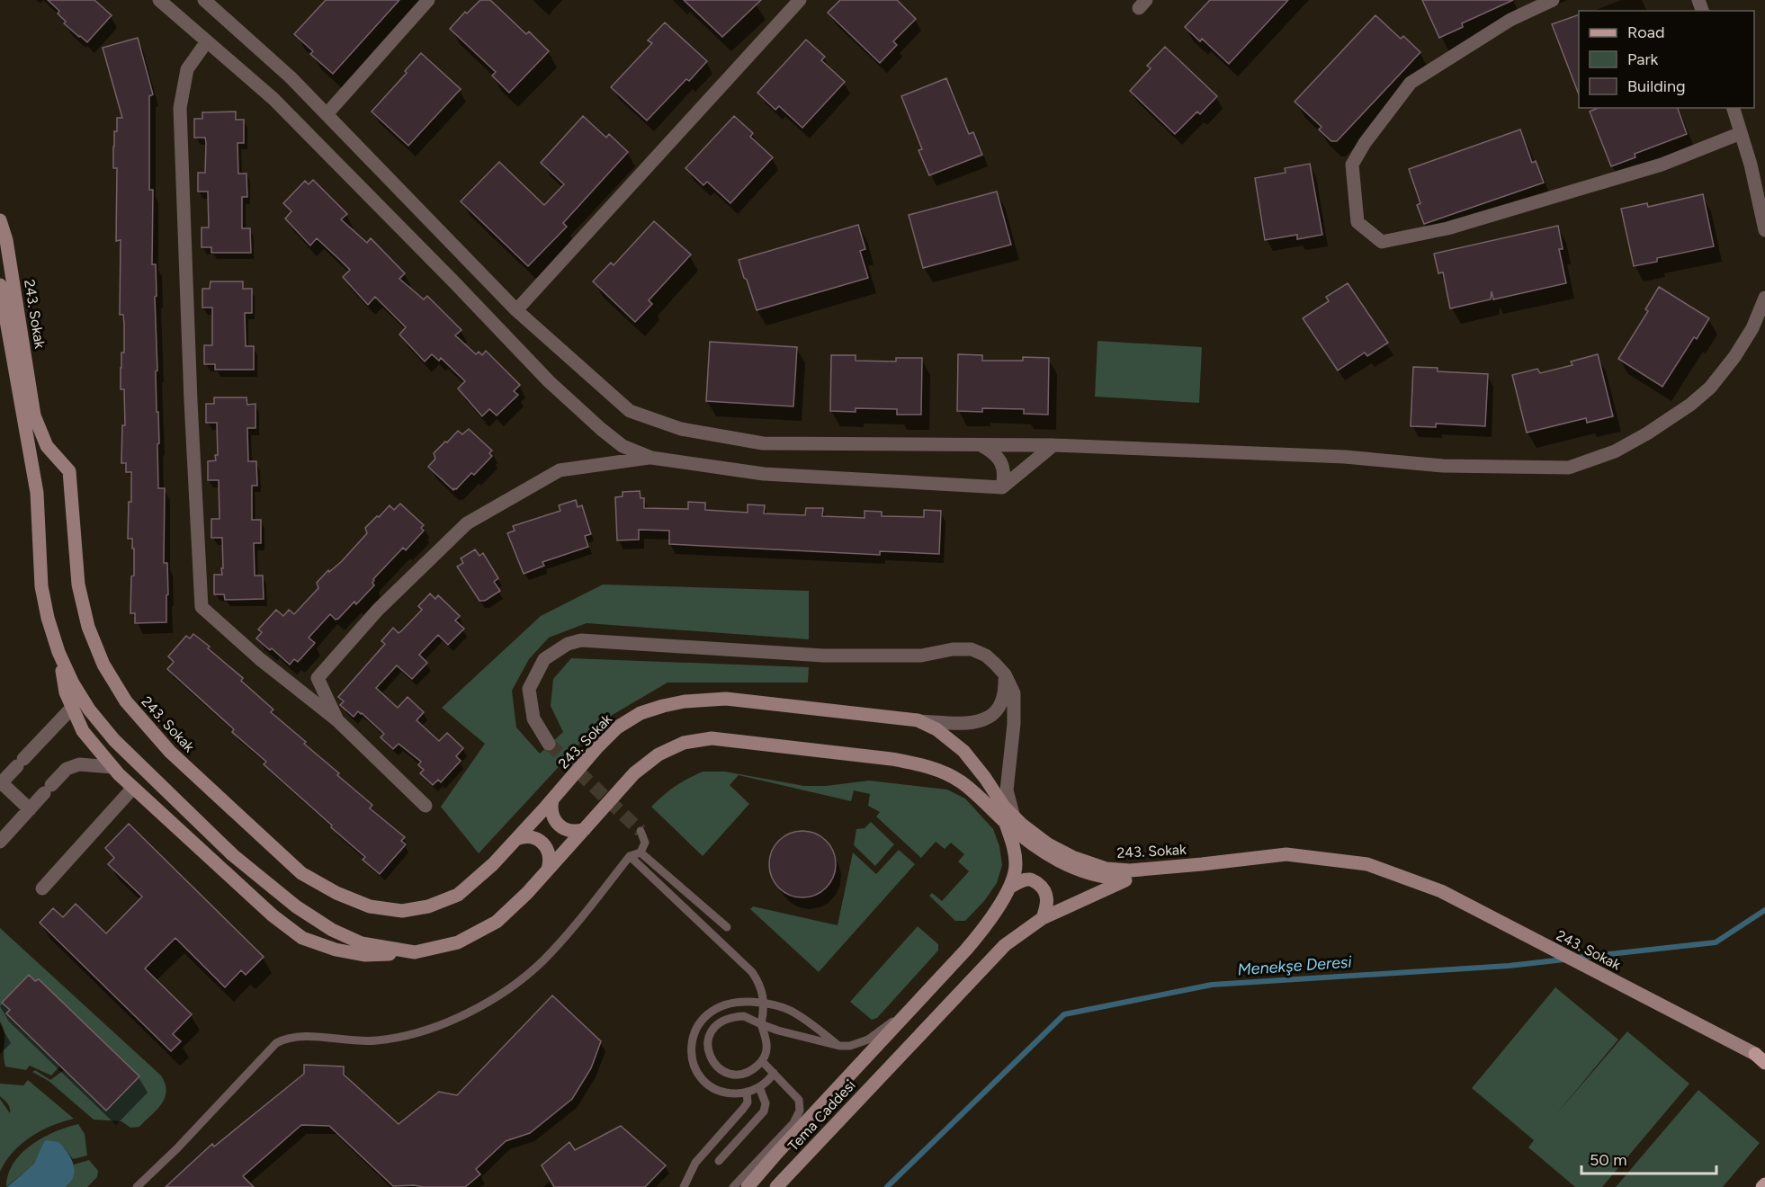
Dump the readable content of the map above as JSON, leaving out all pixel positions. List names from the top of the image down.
{
  "streets": {
    "street": ["243. Sokak", "Tema Caddesi"]
  },
  "crossings": [
    ["243. Sokak", "Tema Caddesi"]
  ],
  "water": ["Menekşe Deresi"],
  "legend": ["Road", "Park", "Building"],
  "scale_bar": "50 m"
}
